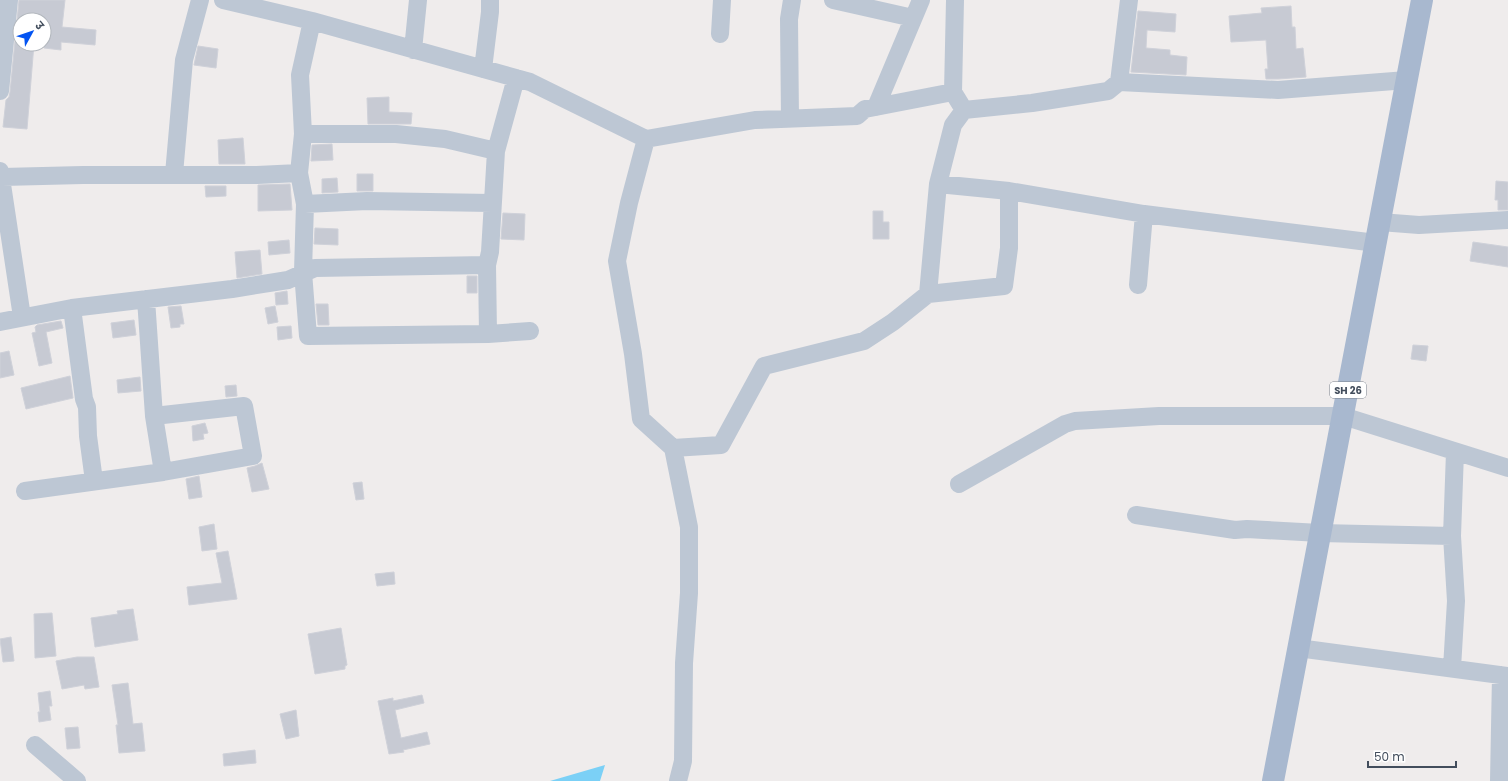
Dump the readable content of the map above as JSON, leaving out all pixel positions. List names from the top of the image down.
{
  "streets": {
    "main road": ["SH 26"]
  },
  "scale_bar": "50 m",
  "north": "top right"
}
